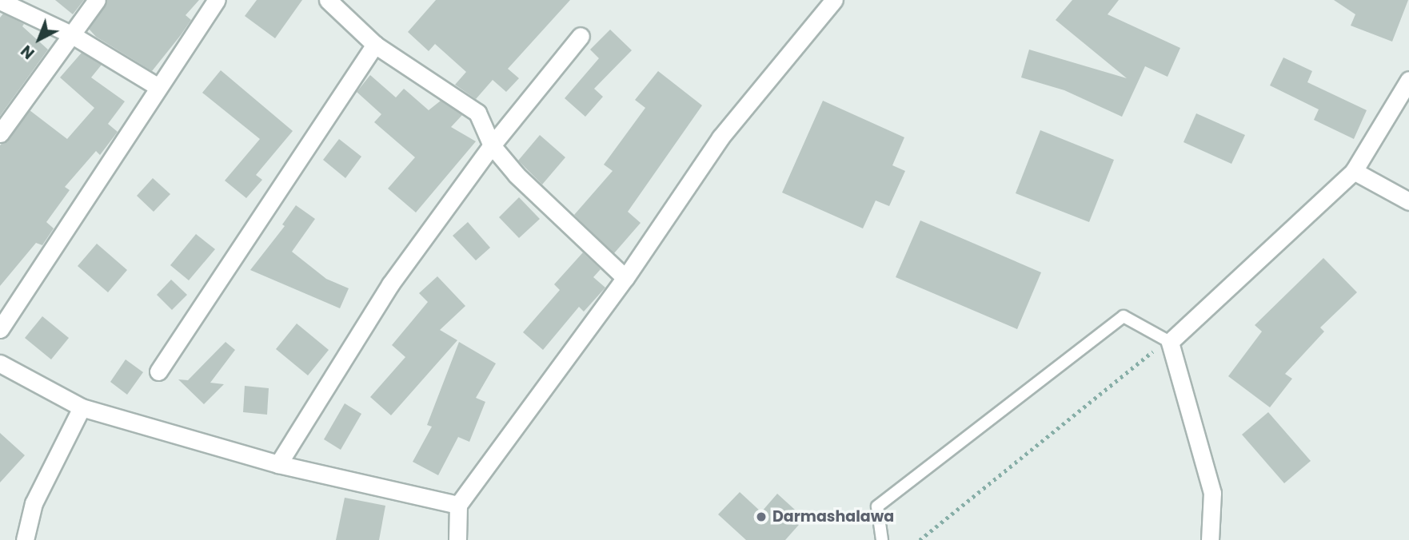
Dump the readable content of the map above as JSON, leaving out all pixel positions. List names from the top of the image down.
{
  "places": ["Darmashalawa"],
  "north": "bottom left"
}
